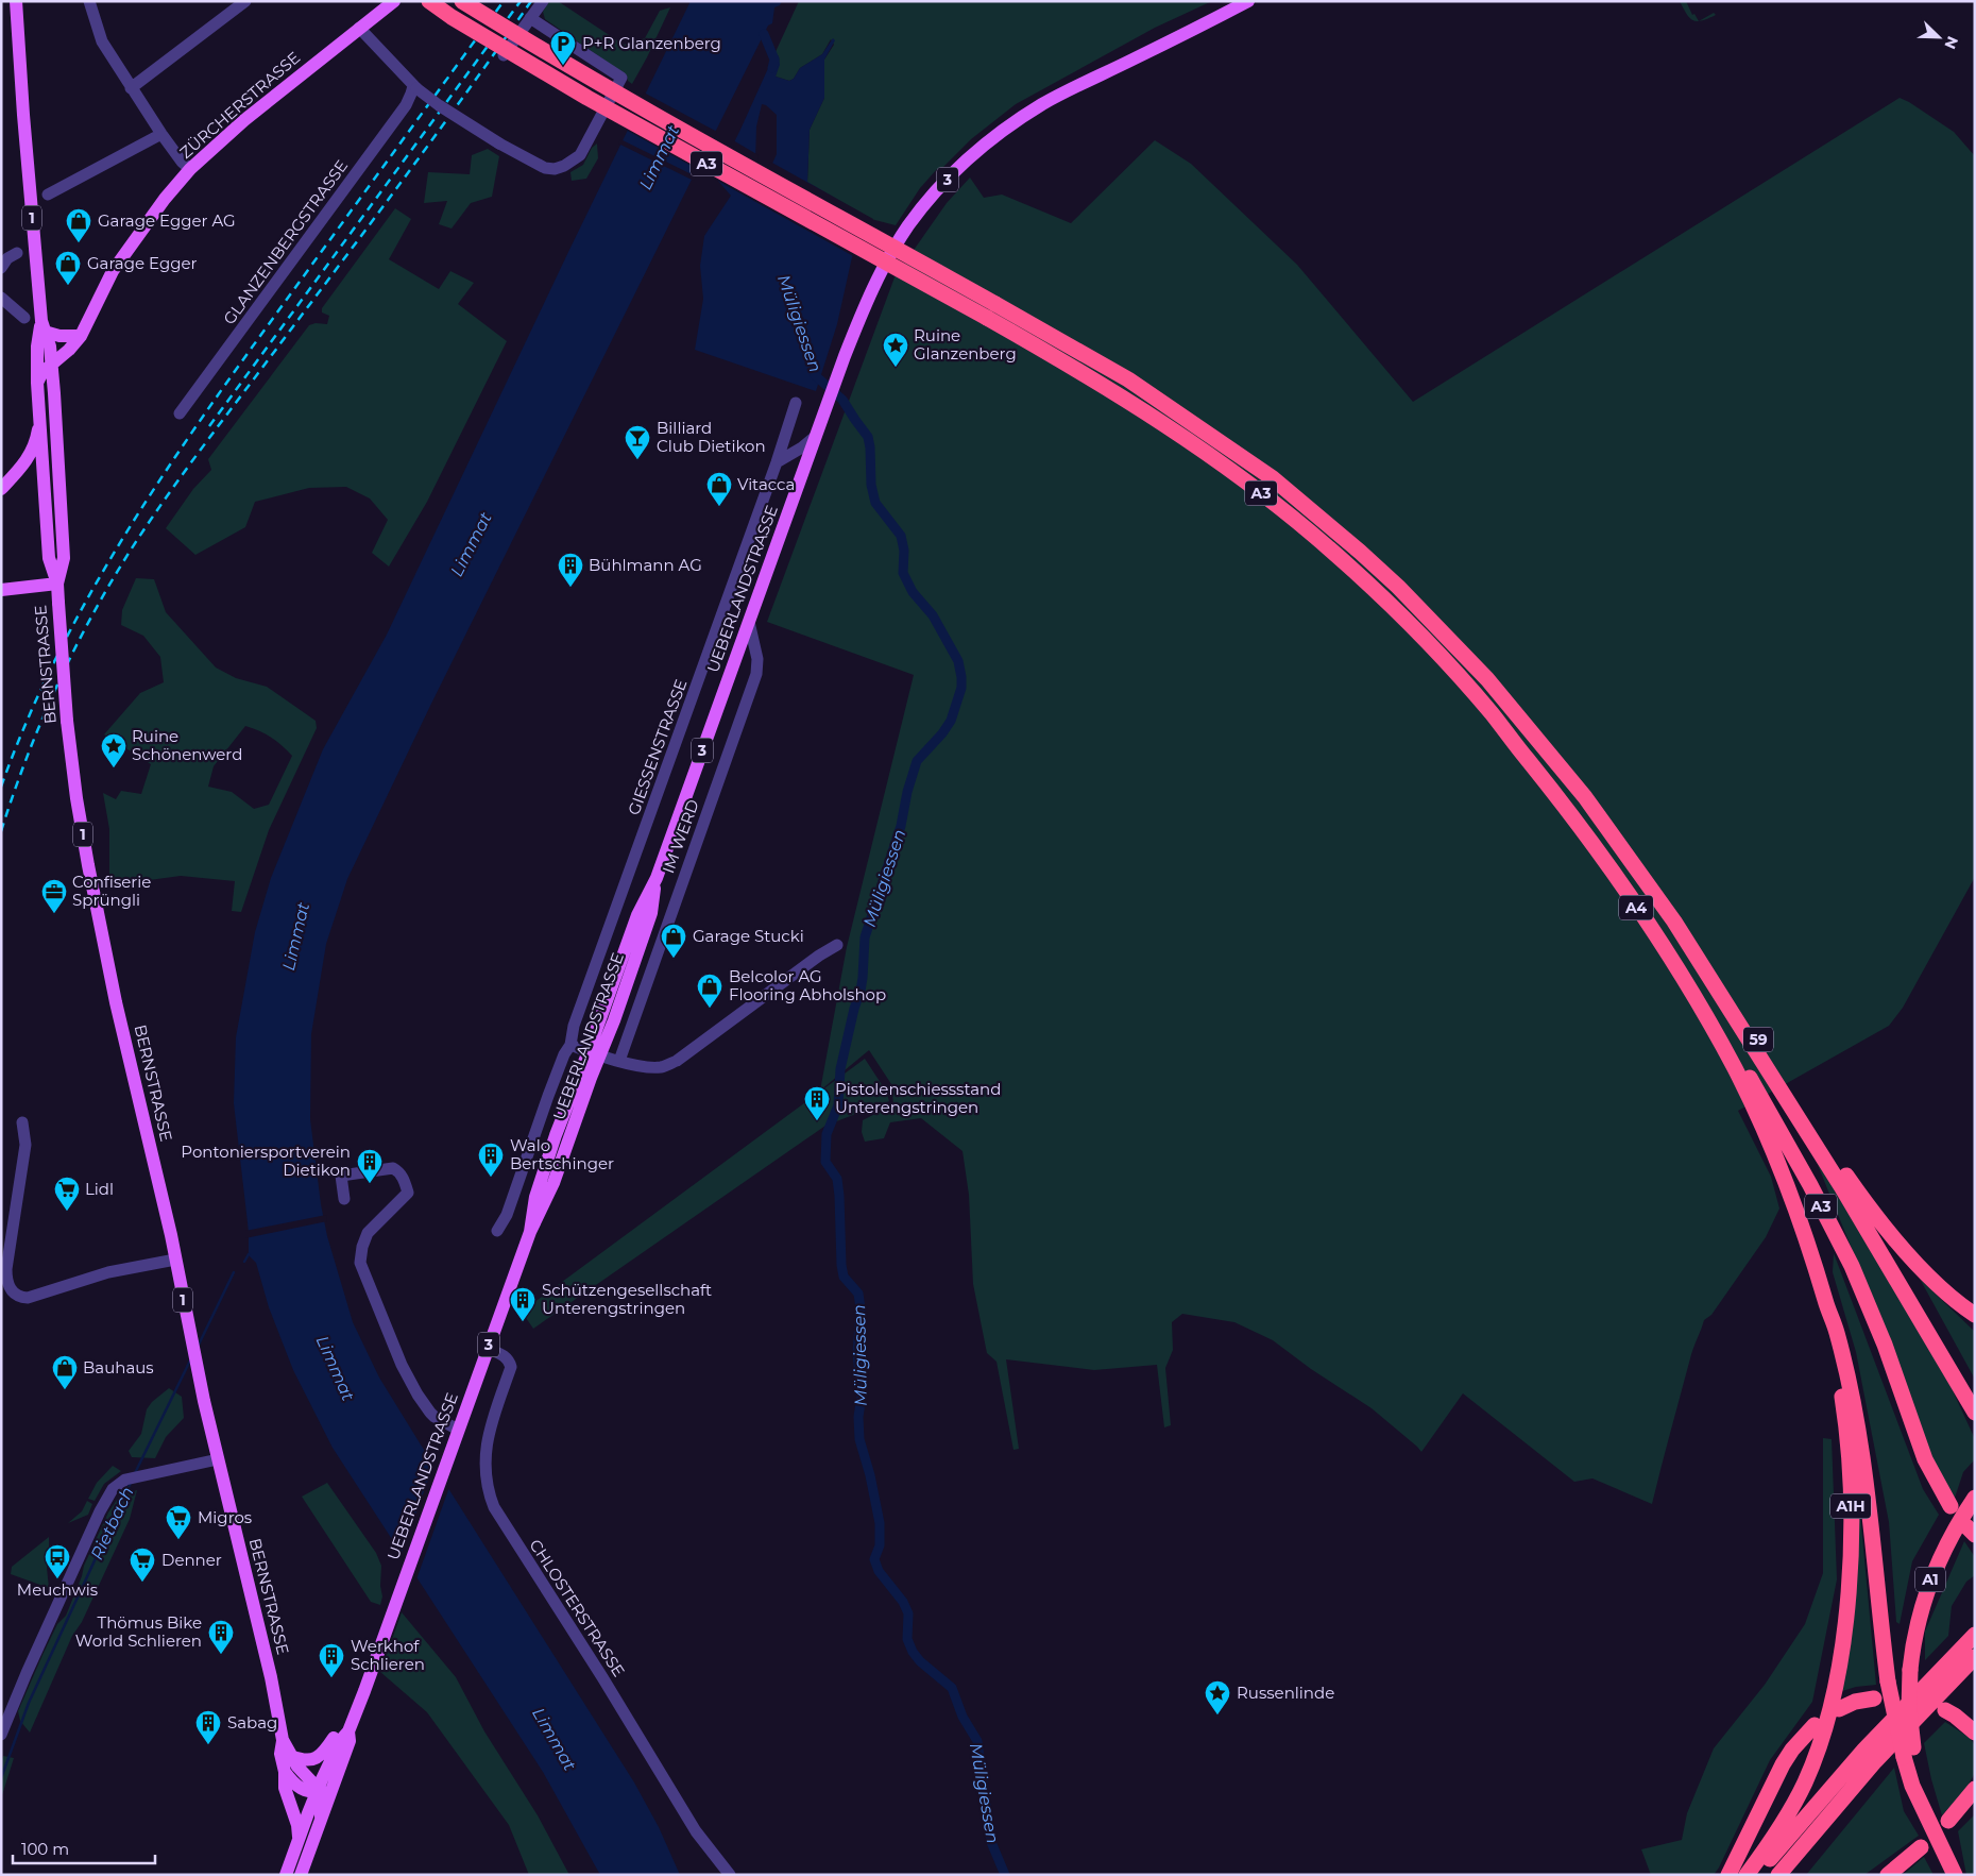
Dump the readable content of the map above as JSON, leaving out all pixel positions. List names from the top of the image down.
{
  "streets": {
    "highway": [
      "A3",
      "A4",
      "59",
      "A1H",
      "A1"
    ],
    "main road": [
      "ZÜRCHERSTRASSE",
      "3",
      "1",
      "UEBERLANDSTRASSE",
      "BERNSTRASSE"
    ],
    "street": [
      "GLANZENBERGSTRASSE",
      "GIESSENSTRASSE",
      "IM WERD",
      "CHLOSTERSTRASSE"
    ]
  },
  "crossings": [
    ["ZÜRCHERSTRASSE", "BERNSTRASSE"],
    ["A3", "A4"],
    ["A3", "59"],
    ["UEBERLANDSTRASSE", "BERNSTRASSE"],
    ["UEBERLANDSTRASSE", "IM WERD"],
    ["UEBERLANDSTRASSE", "CHLOSTERSTRASSE"],
    ["A4", "A1H"],
    ["A4", "A1"]
  ],
  "water": ["Limmat", "Müligiessen", "Rietbach"],
  "places": {
    "parking": ["P+R Glanzenberg"],
    "shop": [
      "Garage Egger AG",
      "Garage Egger",
      "Vitacca",
      "Garage Stucki",
      "Belcolor AG Flooring Abholshop",
      "Bauhaus"
    ],
    "place": ["Ruine Glanzenberg", "Ruine Schönenwerd", "Russenlinde"],
    "bar": ["Billiard Club Dietikon"],
    "building": [
      "Bühlmann AG",
      "Pistolenschiessstand Unterengstringen",
      "Walo Bertschinger",
      "Pontoniersportverein Dietikon",
      "Schützengesellschaft Unterengstringen",
      "Thömus Bike World Schlieren",
      "Werkhof Schlieren",
      "Sabag"
    ],
    "office": ["Confiserie Sprüngli"],
    "supermarket": ["Lidl", "Migros", "Denner"],
    "bus stop": ["Meuchwis"]
  },
  "scale_bar": "100 m",
  "north": "bottom right"
}
